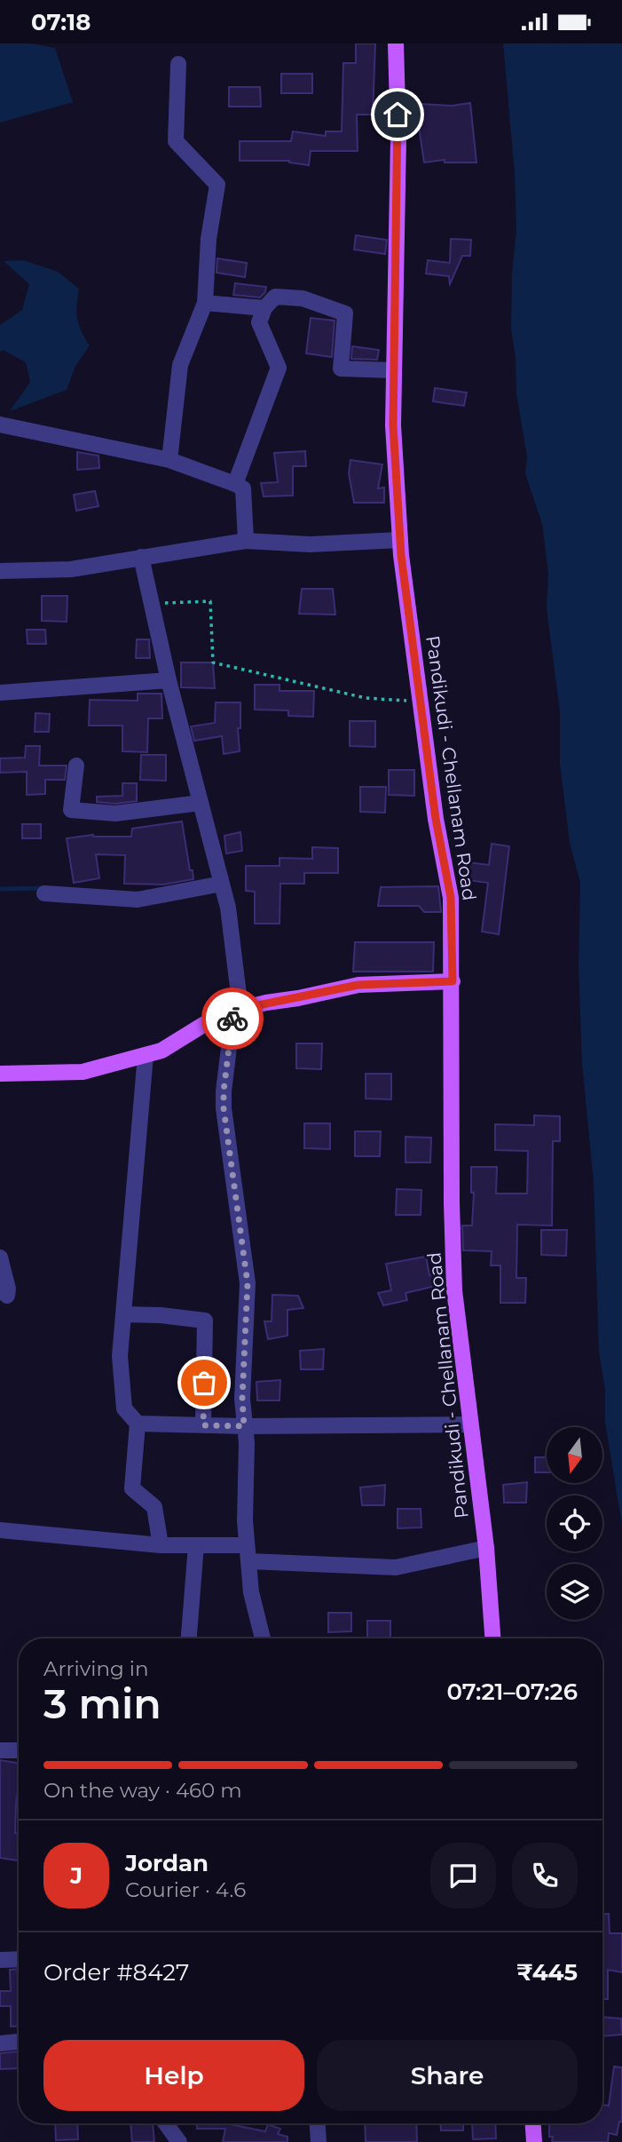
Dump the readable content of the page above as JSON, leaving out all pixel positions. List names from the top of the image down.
{
  "streets": {
    "main road": ["Pandikudi - Chellanam Road"]
  },
  "north": "bottom",
  "page": {
    "status": "07:18",
    "heading": ["3 min", "Arriving in", "07:21–07:26"],
    "panel": [
      "Jordan",
      "Courier · 4.6",
      "Order #8427",
      "₹445"
    ],
    "bar": "On the way · 460 m",
    "round": "J",
    "buttons": ["Help", "Share"]
  }
}
